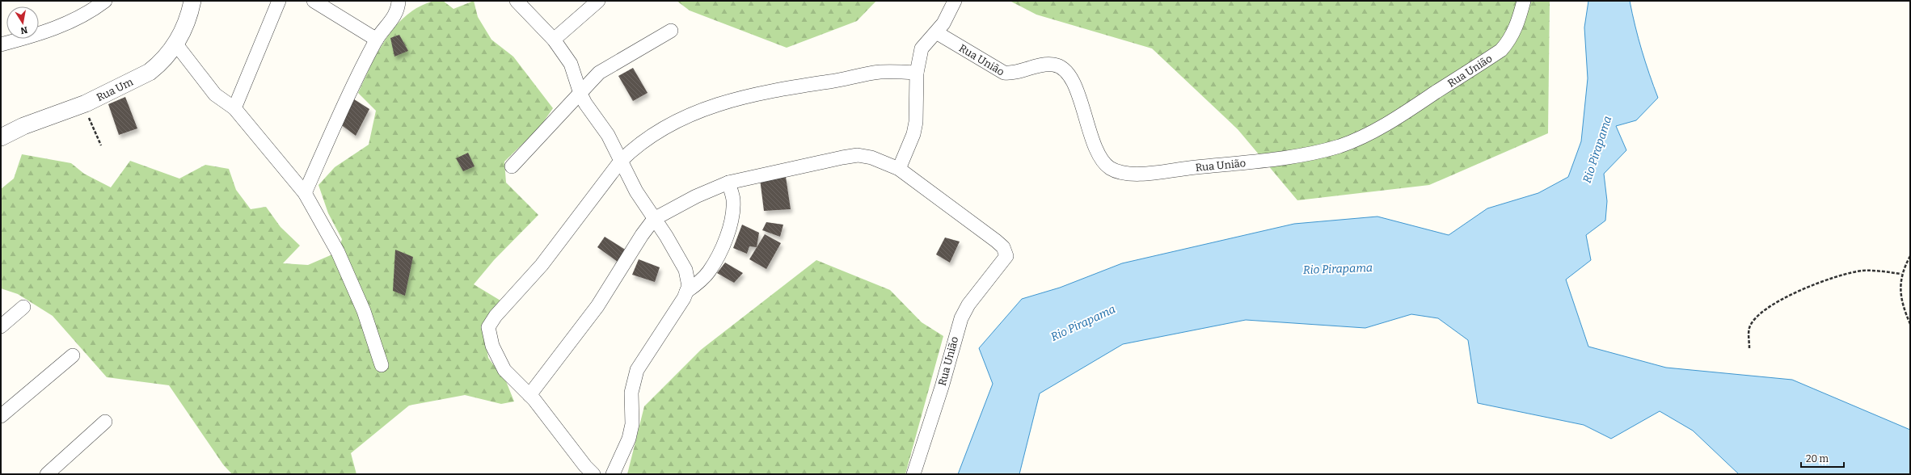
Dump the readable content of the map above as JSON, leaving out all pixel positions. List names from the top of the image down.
{
  "streets": {
    "street": ["Rua União", "Rua Um"]
  },
  "water": ["Rio Pirapama"],
  "scale_bar": "20 m",
  "north": "bottom"
}
